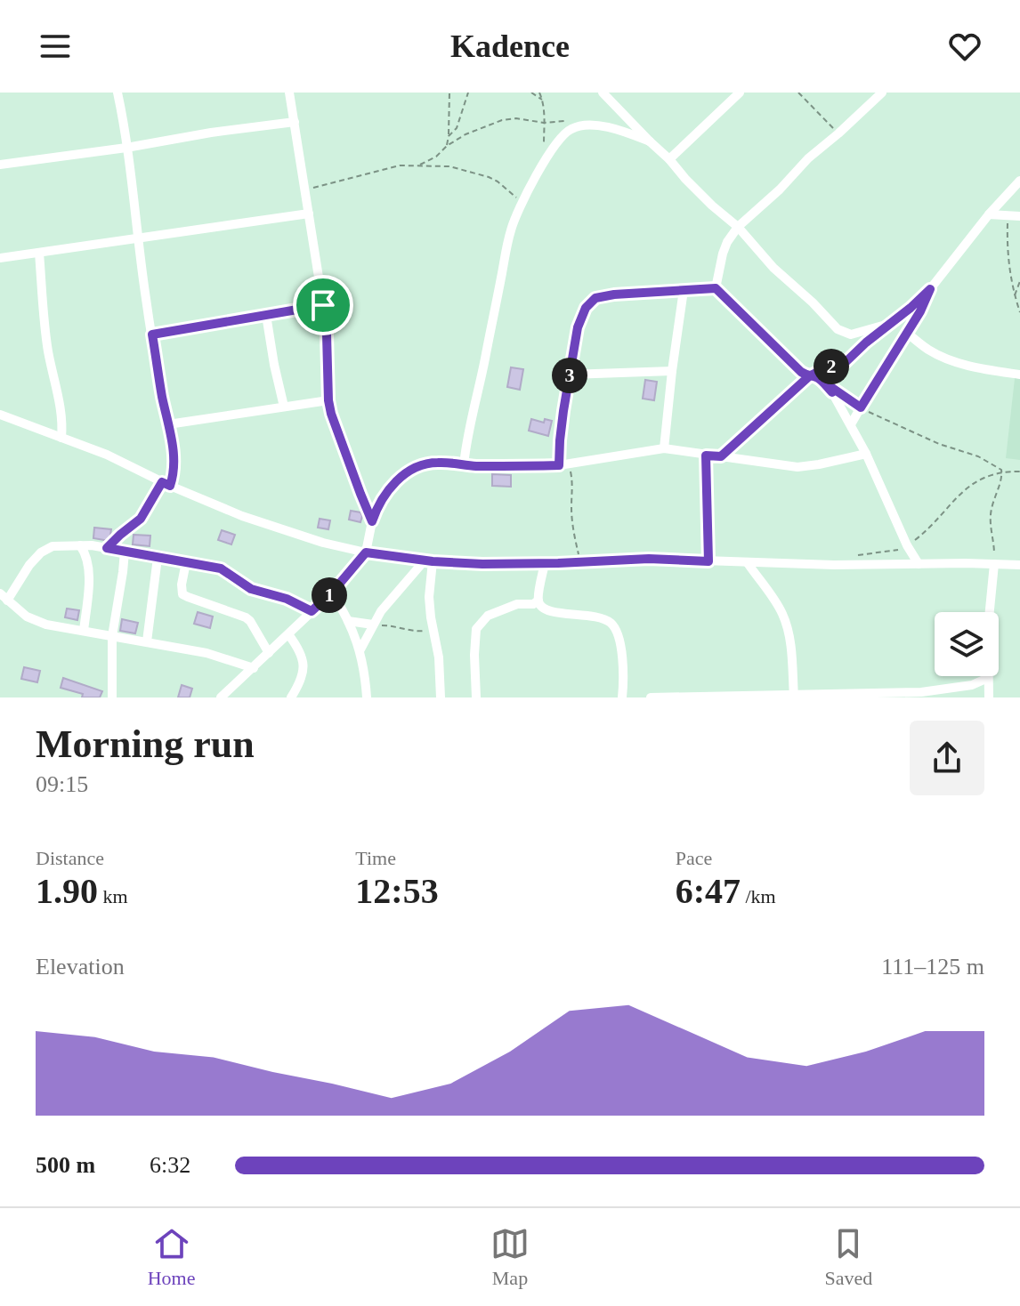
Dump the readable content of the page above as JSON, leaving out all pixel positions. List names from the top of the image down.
{
  "page": {
    "header": "Kadence",
    "pins": ["2", "3", "1"],
    "heading": ["Morning run", "09:15"],
    "stats": [
      ["Distance", "1.90 km"],
      ["Time", "12:53"],
      ["Pace", "6:47 /km"]
    ],
    "chart": ["Elevation", "111–125 m"],
    "list": [
      {
        "name": "500 m",
        "note": "6:32"
      }
    ],
    "tabs": ["Home", "Map", "Saved"]
  }
}
